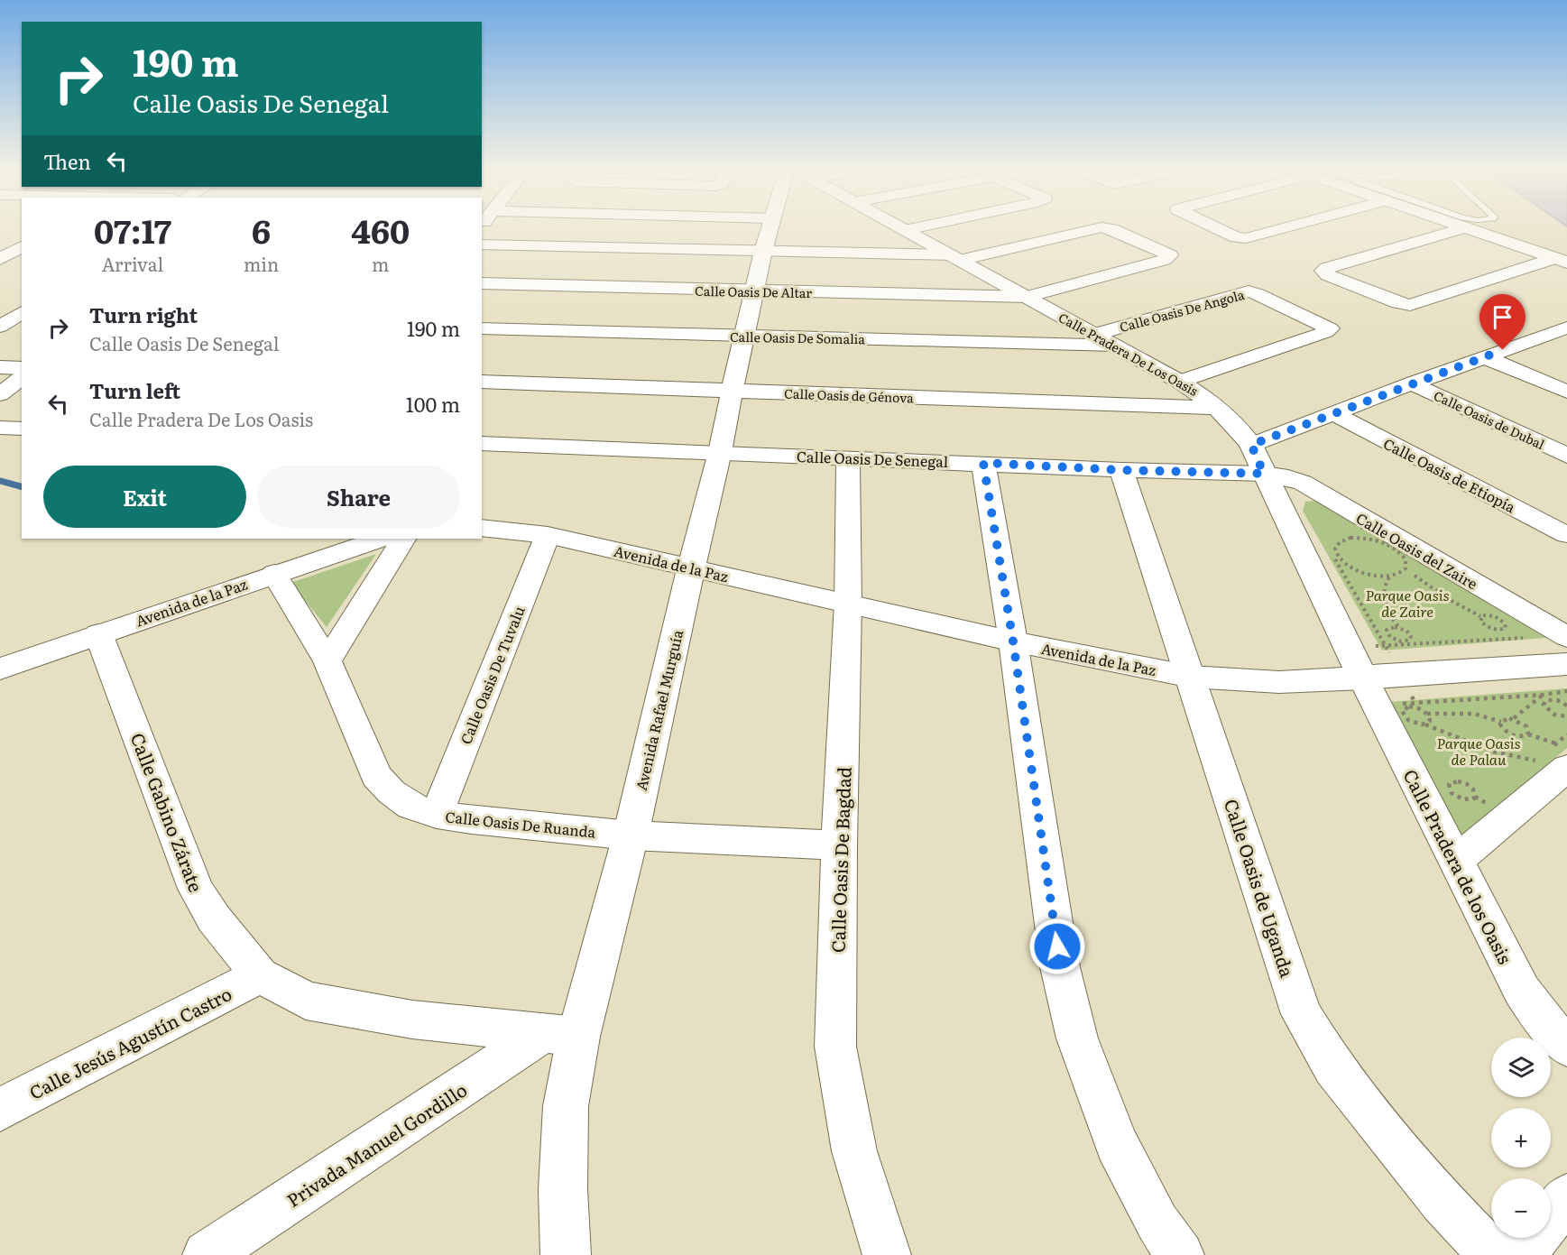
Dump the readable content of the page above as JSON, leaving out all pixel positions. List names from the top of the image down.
{
  "streets": {
    "street": [
      "Calle Oasis De Altar",
      "Calle Oasis De Angola",
      "Calle Oasis De Somalia",
      "Calle Pradera De Los Oasis",
      "Calle Oasis de Génova",
      "Calle Oasis de Dubal",
      "Calle Oasis De Senegal",
      "Calle Oasis de Etiopía",
      "Calle Oasis del Zaire",
      "Avenida de la Paz",
      "Calle Oasis De Tuvalu",
      "Avenida Rafael Murguía",
      "Calle Gabino Zárate",
      "Calle Oasis De Ruanda",
      "Calle Oasis De Bagdad",
      "Calle Pradera de los Oasis",
      "Calle Oasis de Uganda",
      "Calle Jesús Agustín Castro",
      "Privada Manuel Gordillo"
    ]
  },
  "crossings": [
    ["Calle Oasis De Altar", "Calle Pradera De Los Oasis"],
    ["Calle Oasis De Altar", "Avenida Rafael Murguía"],
    ["Calle Oasis De Angola", "Calle Pradera De Los Oasis"],
    ["Calle Oasis De Somalia", "Calle Pradera De Los Oasis"],
    ["Calle Oasis De Somalia", "Avenida Rafael Murguía"],
    ["Calle Pradera De Los Oasis", "Calle Oasis de Génova"],
    ["Calle Pradera De Los Oasis", "Calle Oasis De Senegal"],
    ["Calle Pradera De Los Oasis", "Calle Oasis del Zaire"],
    ["Calle Pradera De Los Oasis", "Avenida de la Paz"],
    ["Calle Pradera De Los Oasis", "Calle Pradera de los Oasis"],
    ["Calle Oasis de Génova", "Avenida Rafael Murguía"],
    ["Calle Oasis De Senegal", "Calle Oasis del Zaire"],
    ["Calle Oasis De Senegal", "Avenida Rafael Murguía"],
    ["Calle Oasis De Senegal", "Calle Oasis De Bagdad"],
    ["Calle Oasis De Senegal", "Calle Oasis de Uganda"],
    ["Avenida de la Paz", "Calle Oasis De Tuvalu"],
    ["Avenida de la Paz", "Avenida Rafael Murguía"],
    ["Avenida de la Paz", "Calle Gabino Zárate"],
    ["Avenida de la Paz", "Calle Oasis De Ruanda"],
    ["Avenida de la Paz", "Calle Oasis De Bagdad"],
    ["Avenida de la Paz", "Calle Pradera de los Oasis"],
    ["Avenida de la Paz", "Calle Oasis de Uganda"],
    ["Calle Oasis De Tuvalu", "Calle Oasis De Ruanda"],
    ["Avenida Rafael Murguía", "Calle Gabino Zárate"],
    ["Avenida Rafael Murguía", "Calle Oasis De Ruanda"],
    ["Avenida Rafael Murguía", "Privada Manuel Gordillo"],
    ["Calle Gabino Zárate", "Calle Jesús Agustín Castro"],
    ["Calle Gabino Zárate", "Privada Manuel Gordillo"],
    ["Calle Oasis De Ruanda", "Calle Oasis De Bagdad"]
  ],
  "parks": ["Parque Oasis de Zaire", "Parque Oasis de Palau"],
  "page": {
    "turn": ["190 m", "Calle Oasis De Senegal"],
    "then": "Then",
    "eta": [
      "07:17",
      "Arrival",
      "6",
      "min",
      "460",
      "m"
    ],
    "list": [
      {
        "name": "Turn right",
        "note": "Calle Oasis De Senegal",
        "value": "190 m"
      },
      {
        "name": "Turn left",
        "note": "Calle Pradera De Los Oasis",
        "value": "100 m"
      }
    ],
    "buttons": ["Exit", "Share"],
    "map_buttons": ["+", "−"]
  }
}
